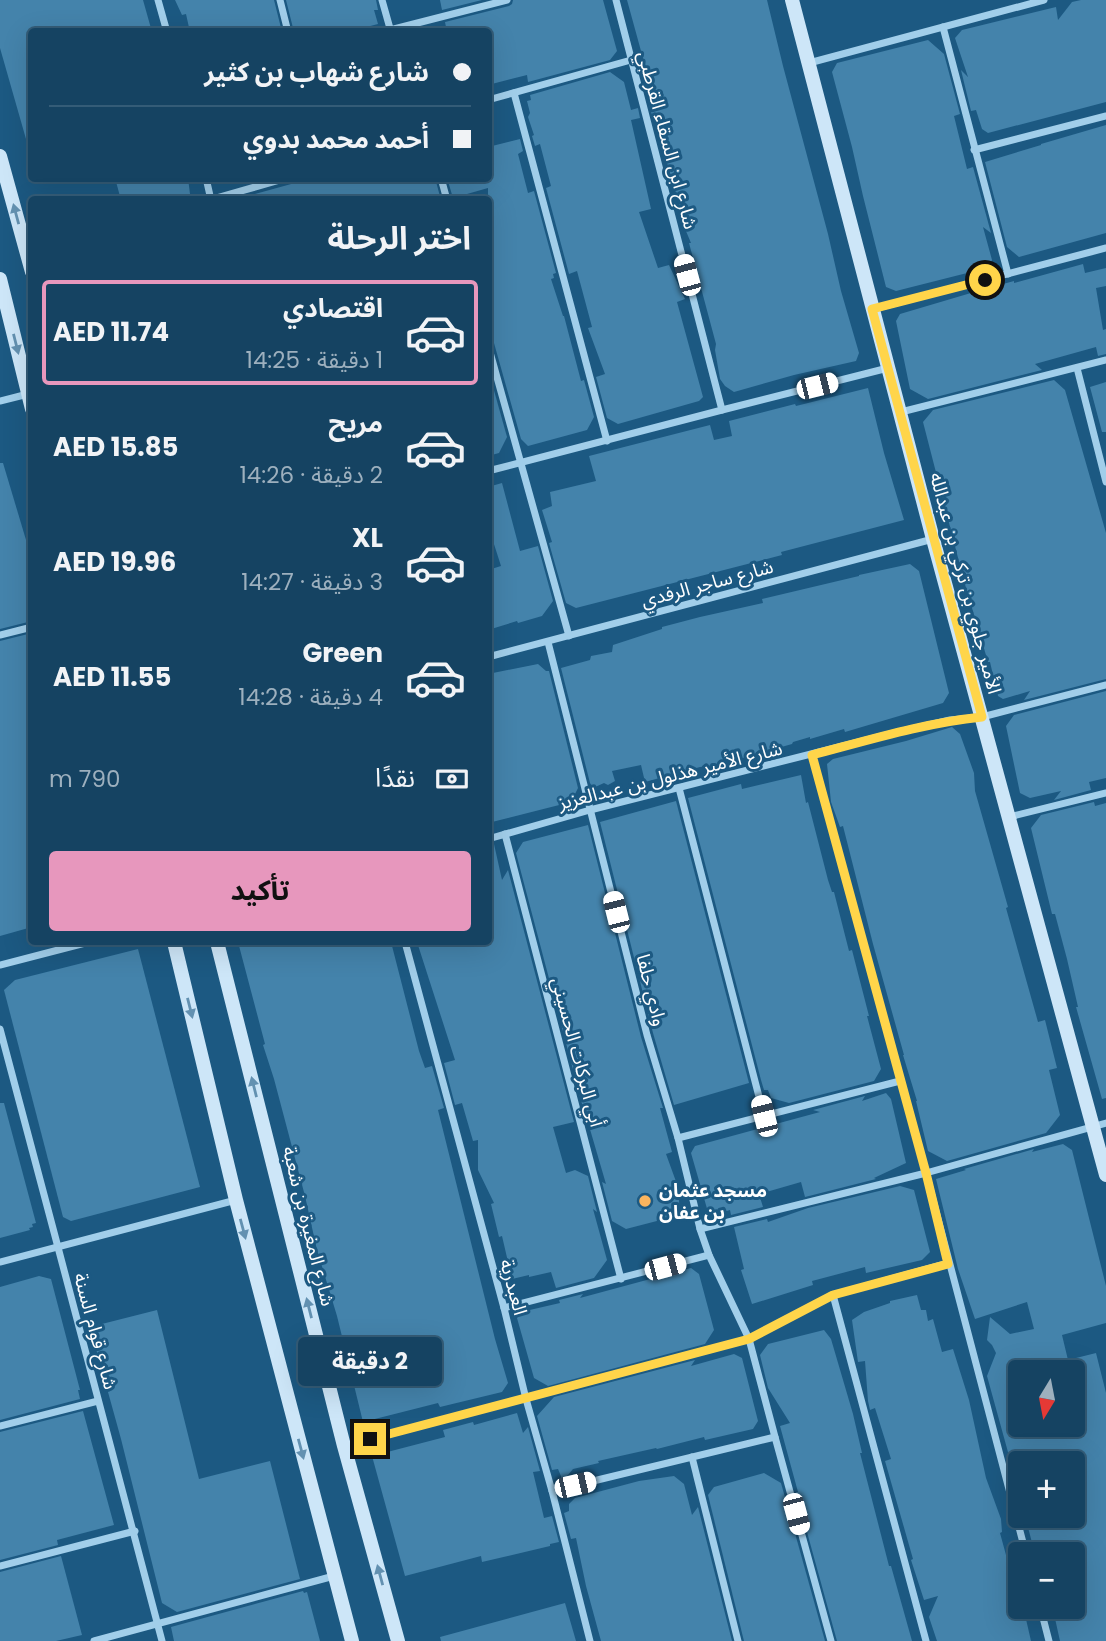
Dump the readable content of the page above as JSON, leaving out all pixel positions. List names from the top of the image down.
{
  "streets": {
    "street": [
      "شارع ابن السقاء القرطبي",
      "شارع ساجر الرفدي",
      "الأمير جلوي بن تركي بن عبدالله",
      "شارع الأمير هذلول بن عبدالعزيز",
      "وادي حلفا",
      "أبي البركات الحسيني",
      "شارع المغيرة بن شعبة",
      "العبدرية",
      "شارع قوام السنة"
    ]
  },
  "crossings": [
    ["شارع ساجر الرفدي", "الأمير جلوي بن تركي بن عبدالله"],
    ["شارع ساجر الرفدي", "وادي حلفا"],
    ["الأمير جلوي بن تركي بن عبدالله", "شارع الأمير هذلول بن عبدالعزيز"],
    ["شارع الأمير هذلول بن عبدالعزيز", "وادي حلفا"],
    ["شارع الأمير هذلول بن عبدالعزيز", "أبي البركات الحسيني"]
  ],
  "places": ["مسجد عثمان بن عفان"],
  "north": "bottom",
  "page": {
    "banner": ["شارع شهاب بن كثير", "أحمد محمد بدوي"],
    "heading": "اختر الرحلة",
    "list": [
      {
        "name": "اقتصادي",
        "note": "1 دقيقة · 14:25",
        "value": "AED 11.74"
      },
      {
        "name": "مريح",
        "note": "2 دقيقة · 14:26",
        "value": "AED 15.85"
      },
      {
        "name": "XL",
        "note": "3 دقيقة · 14:27",
        "value": "AED 19.96"
      },
      {
        "name": "Green",
        "note": "4 دقيقة · 14:28",
        "value": "AED 11.55"
      }
    ],
    "pay": ["نقدًا", "790 m"],
    "buttons": "تأكيد",
    "bubble": "2 دقيقة",
    "map_buttons": ["+", "−"]
  }
}
